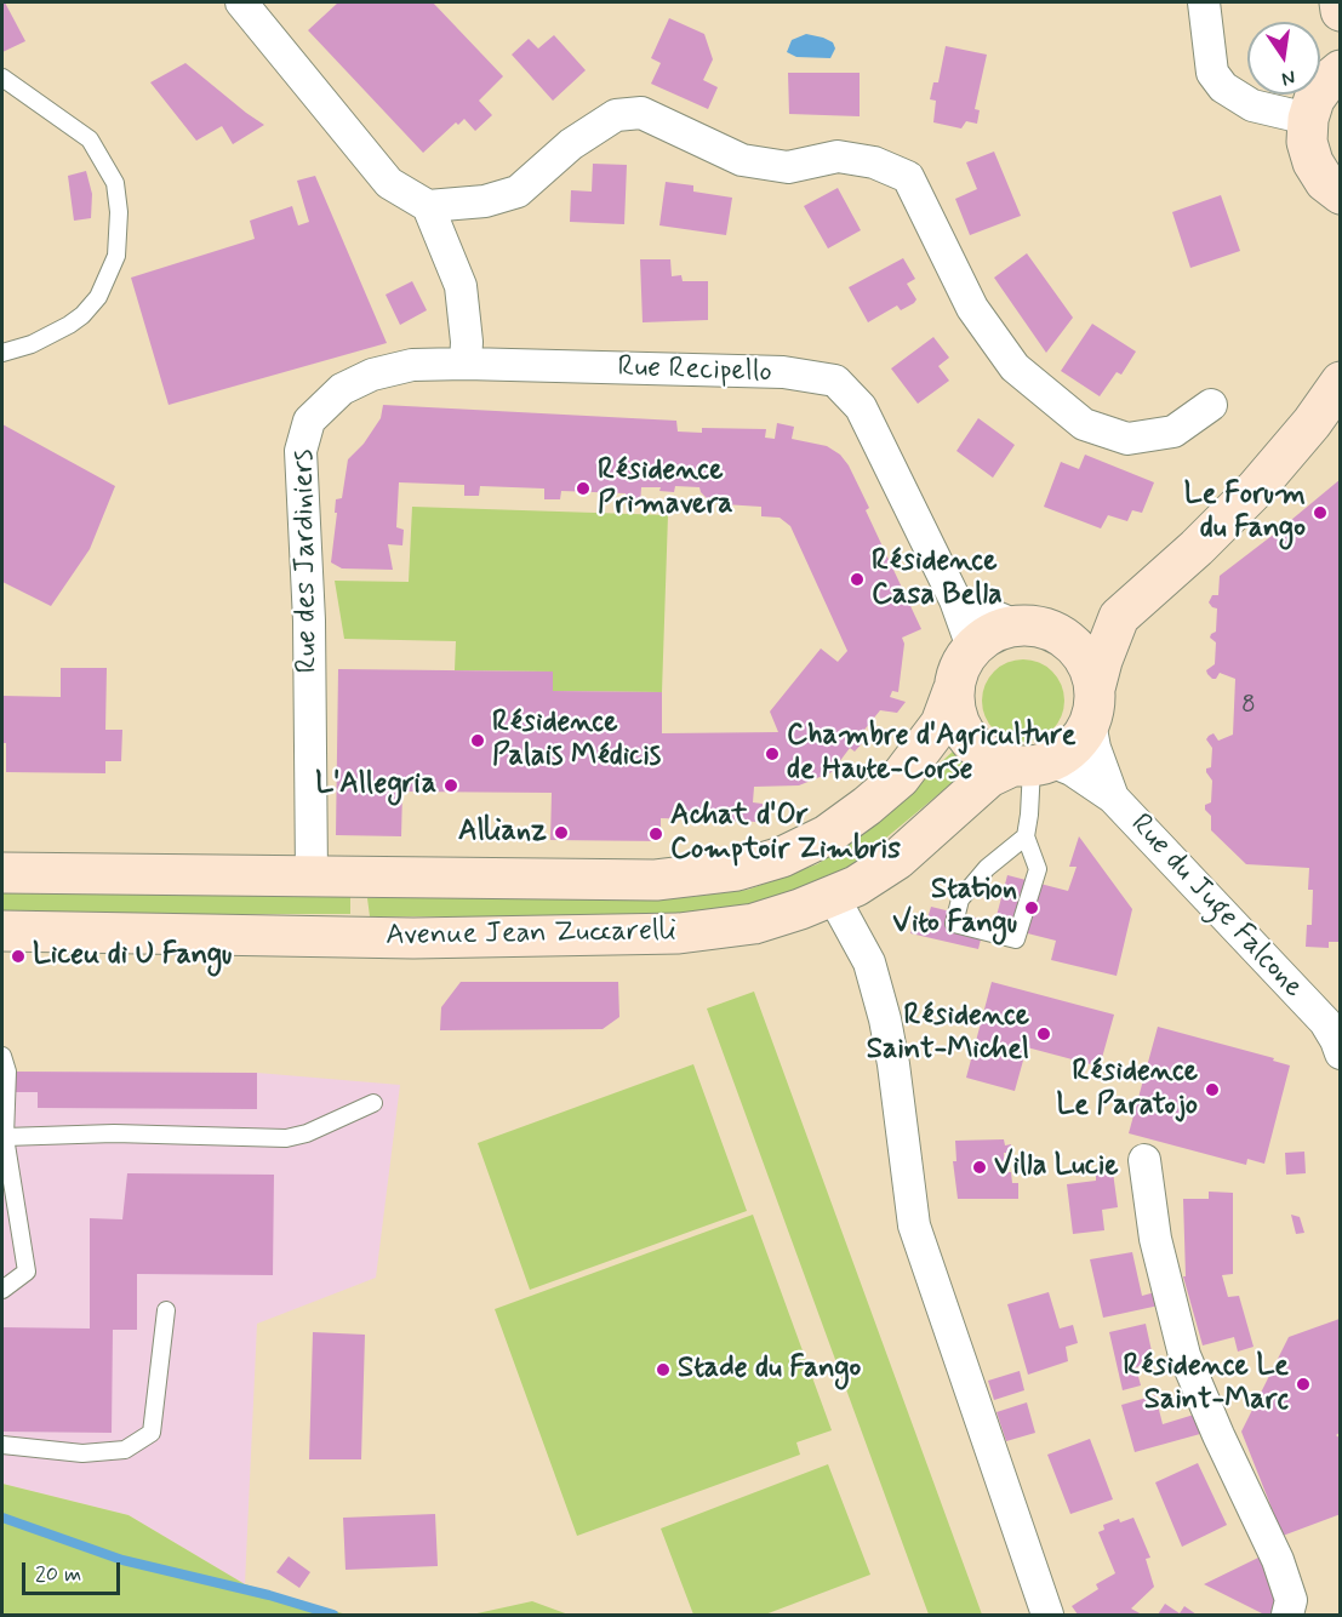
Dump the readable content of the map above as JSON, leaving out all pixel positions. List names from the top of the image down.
{
  "streets": {
    "main road": ["Avenue Jean Zuccarelli"],
    "street": ["Rue Recipello", "Rue des Jardiniers", "Rue du Juge Falcone"]
  },
  "crossings": [
    ["Rue Recipello", "Rue des Jardiniers"],
    ["Rue Recipello", "Rue du Juge Falcone"],
    ["Rue Recipello", "Avenue Jean Zuccarelli"],
    ["Rue des Jardiniers", "Avenue Jean Zuccarelli"],
    ["Rue du Juge Falcone", "Avenue Jean Zuccarelli"]
  ],
  "places": [
    "Résidence Primavera",
    "Le Forum du Fango",
    "Résidence Casa Bella",
    "Résidence Palais Médicis",
    "Chambre d'Agriculture de Haute-Corse",
    "L'Allegria",
    "Allianz",
    "Achat d'Or Comptoir Zimbris",
    "Station Vito Fangu",
    "Liceu di U Fangu",
    "Résidence Saint-Michel",
    "Résidence Le Paratojo",
    "Villa Lucie",
    "Stade du Fango",
    "Résidence Le Saint-Marc"
  ],
  "house_numbers": ["8"],
  "scale_bar": "20 m",
  "north": "bottom"
}
